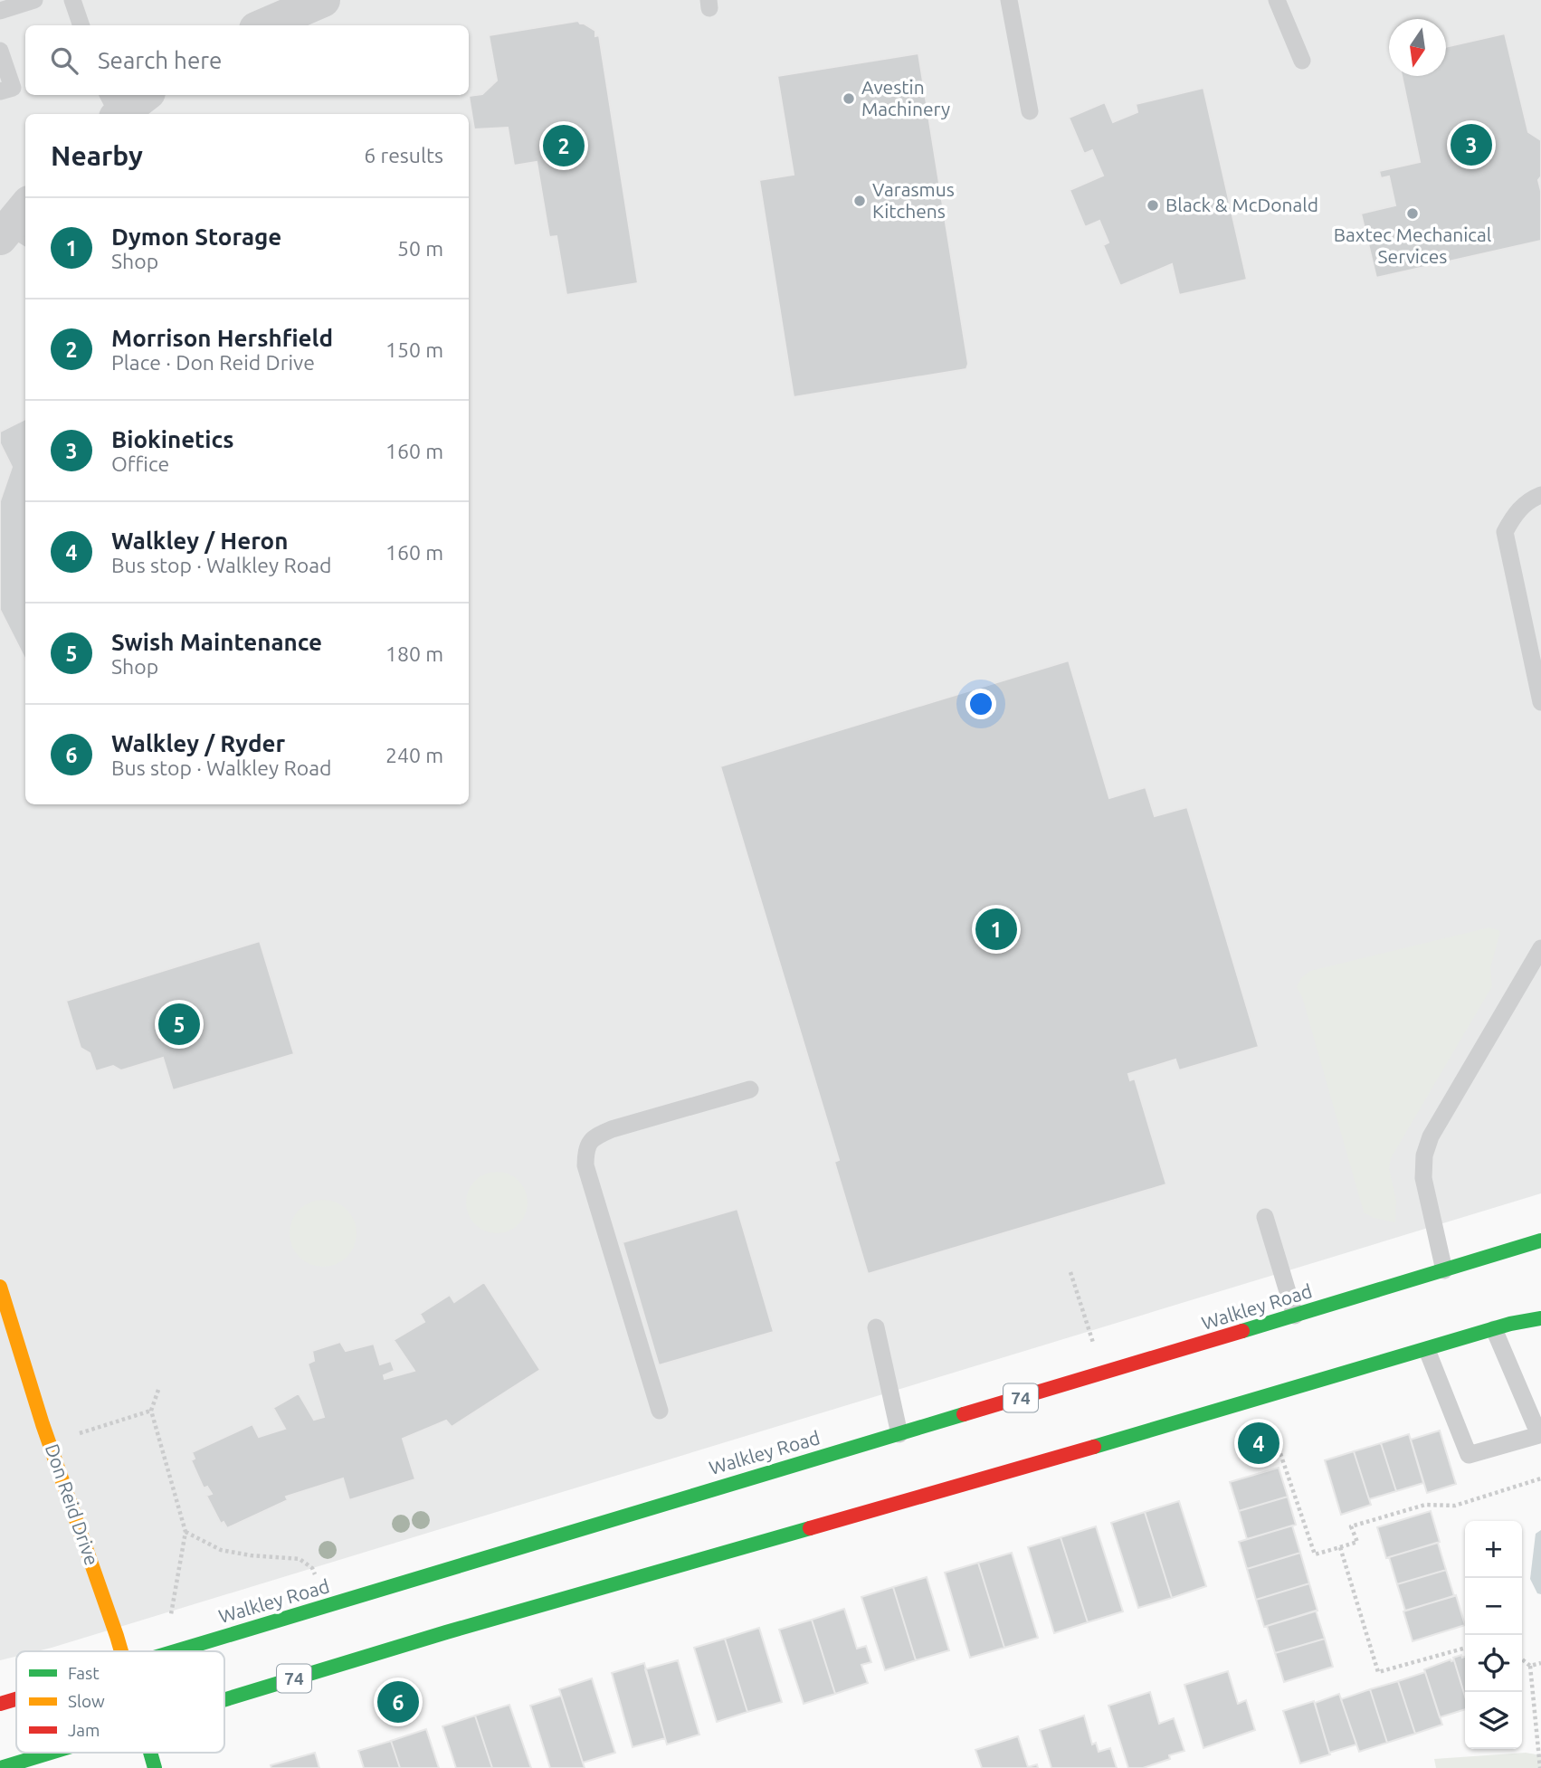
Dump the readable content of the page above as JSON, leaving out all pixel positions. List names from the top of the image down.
{
  "streets": {
    "main road": ["Walkley Road", "74", "Don Reid Drive"]
  },
  "places": [
    "Avestin Machinery",
    "Varasmus Kitchens",
    "Black & McDonald",
    "Baxtec Mechanical Services"
  ],
  "legend": ["Fast", "Slow", "Jam"],
  "north": "bottom",
  "page": {
    "search": "Search here",
    "heading": ["Nearby", "6 results"],
    "pins": [
      "3",
      "2",
      "1",
      "5",
      "4",
      "6"
    ],
    "list": [
      {
        "mark": "1",
        "name": "Dymon Storage",
        "note": "Shop",
        "value": "50 m"
      },
      {
        "mark": "2",
        "name": "Morrison Hershfield",
        "note": "Place · Don Reid Drive",
        "value": "150 m"
      },
      {
        "mark": "3",
        "name": "Biokinetics",
        "note": "Office",
        "value": "160 m"
      },
      {
        "mark": "4",
        "name": "Walkley / Heron",
        "note": "Bus stop · Walkley Road",
        "value": "160 m"
      },
      {
        "mark": "5",
        "name": "Swish Maintenance",
        "note": "Shop",
        "value": "180 m"
      },
      {
        "mark": "6",
        "name": "Walkley / Ryder",
        "note": "Bus stop · Walkley Road",
        "value": "240 m"
      }
    ],
    "map_buttons": ["+", "−"]
  }
}
